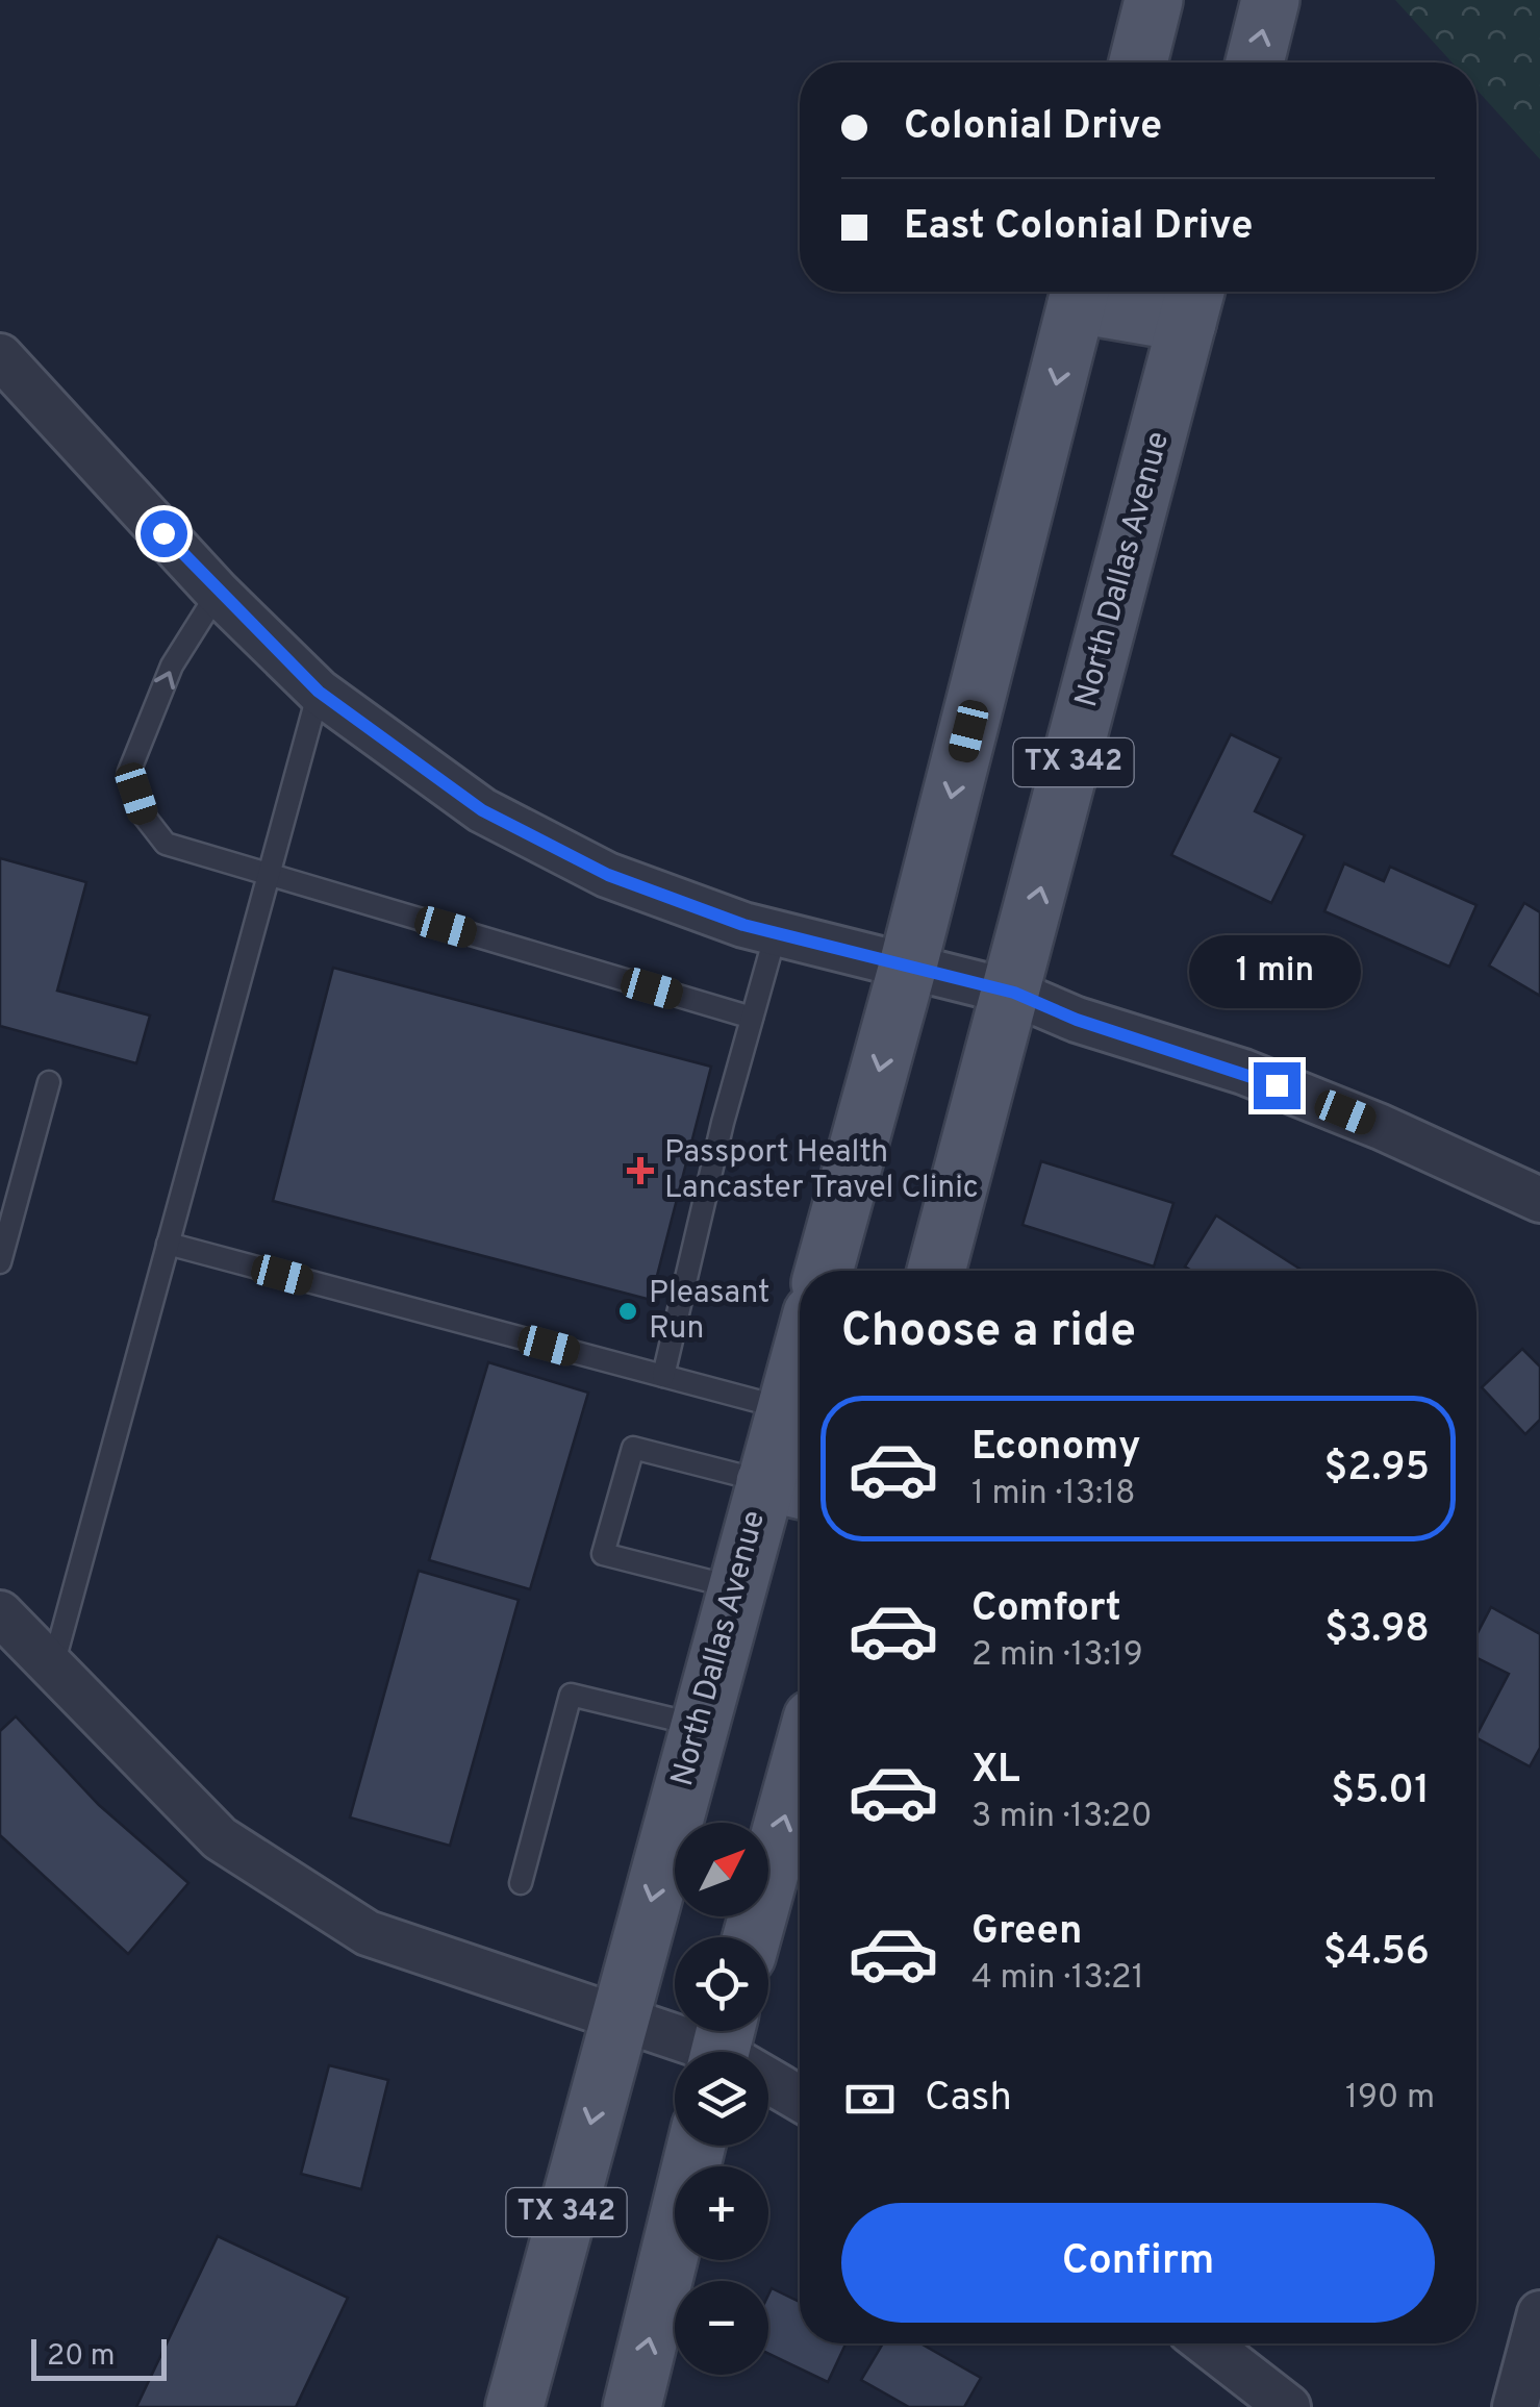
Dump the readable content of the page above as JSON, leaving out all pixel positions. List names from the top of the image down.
{
  "streets": {
    "main road": ["North Dallas Avenue", "TX 342"]
  },
  "places": {
    "health": ["Passport Health Lancaster Travel Clinic"],
    "other": ["Pleasant Run"]
  },
  "scale_bar": "20 m",
  "north": "top right",
  "page": {
    "banner": ["Colonial Drive", "East Colonial Drive"],
    "bubble": "1 min",
    "heading": "Choose a ride",
    "list": [
      {
        "name": "Economy",
        "note": "1 min · 13:18",
        "value": "$2.95"
      },
      {
        "name": "Comfort",
        "note": "2 min · 13:19",
        "value": "$3.98"
      },
      {
        "name": "XL",
        "note": "3 min · 13:20",
        "value": "$5.01"
      },
      {
        "name": "Green",
        "note": "4 min · 13:21",
        "value": "$4.56"
      }
    ],
    "map_buttons": ["+", "−"],
    "pay": ["Cash", "190 m"],
    "buttons": "Confirm",
    "scale": "20 m"
  }
}
